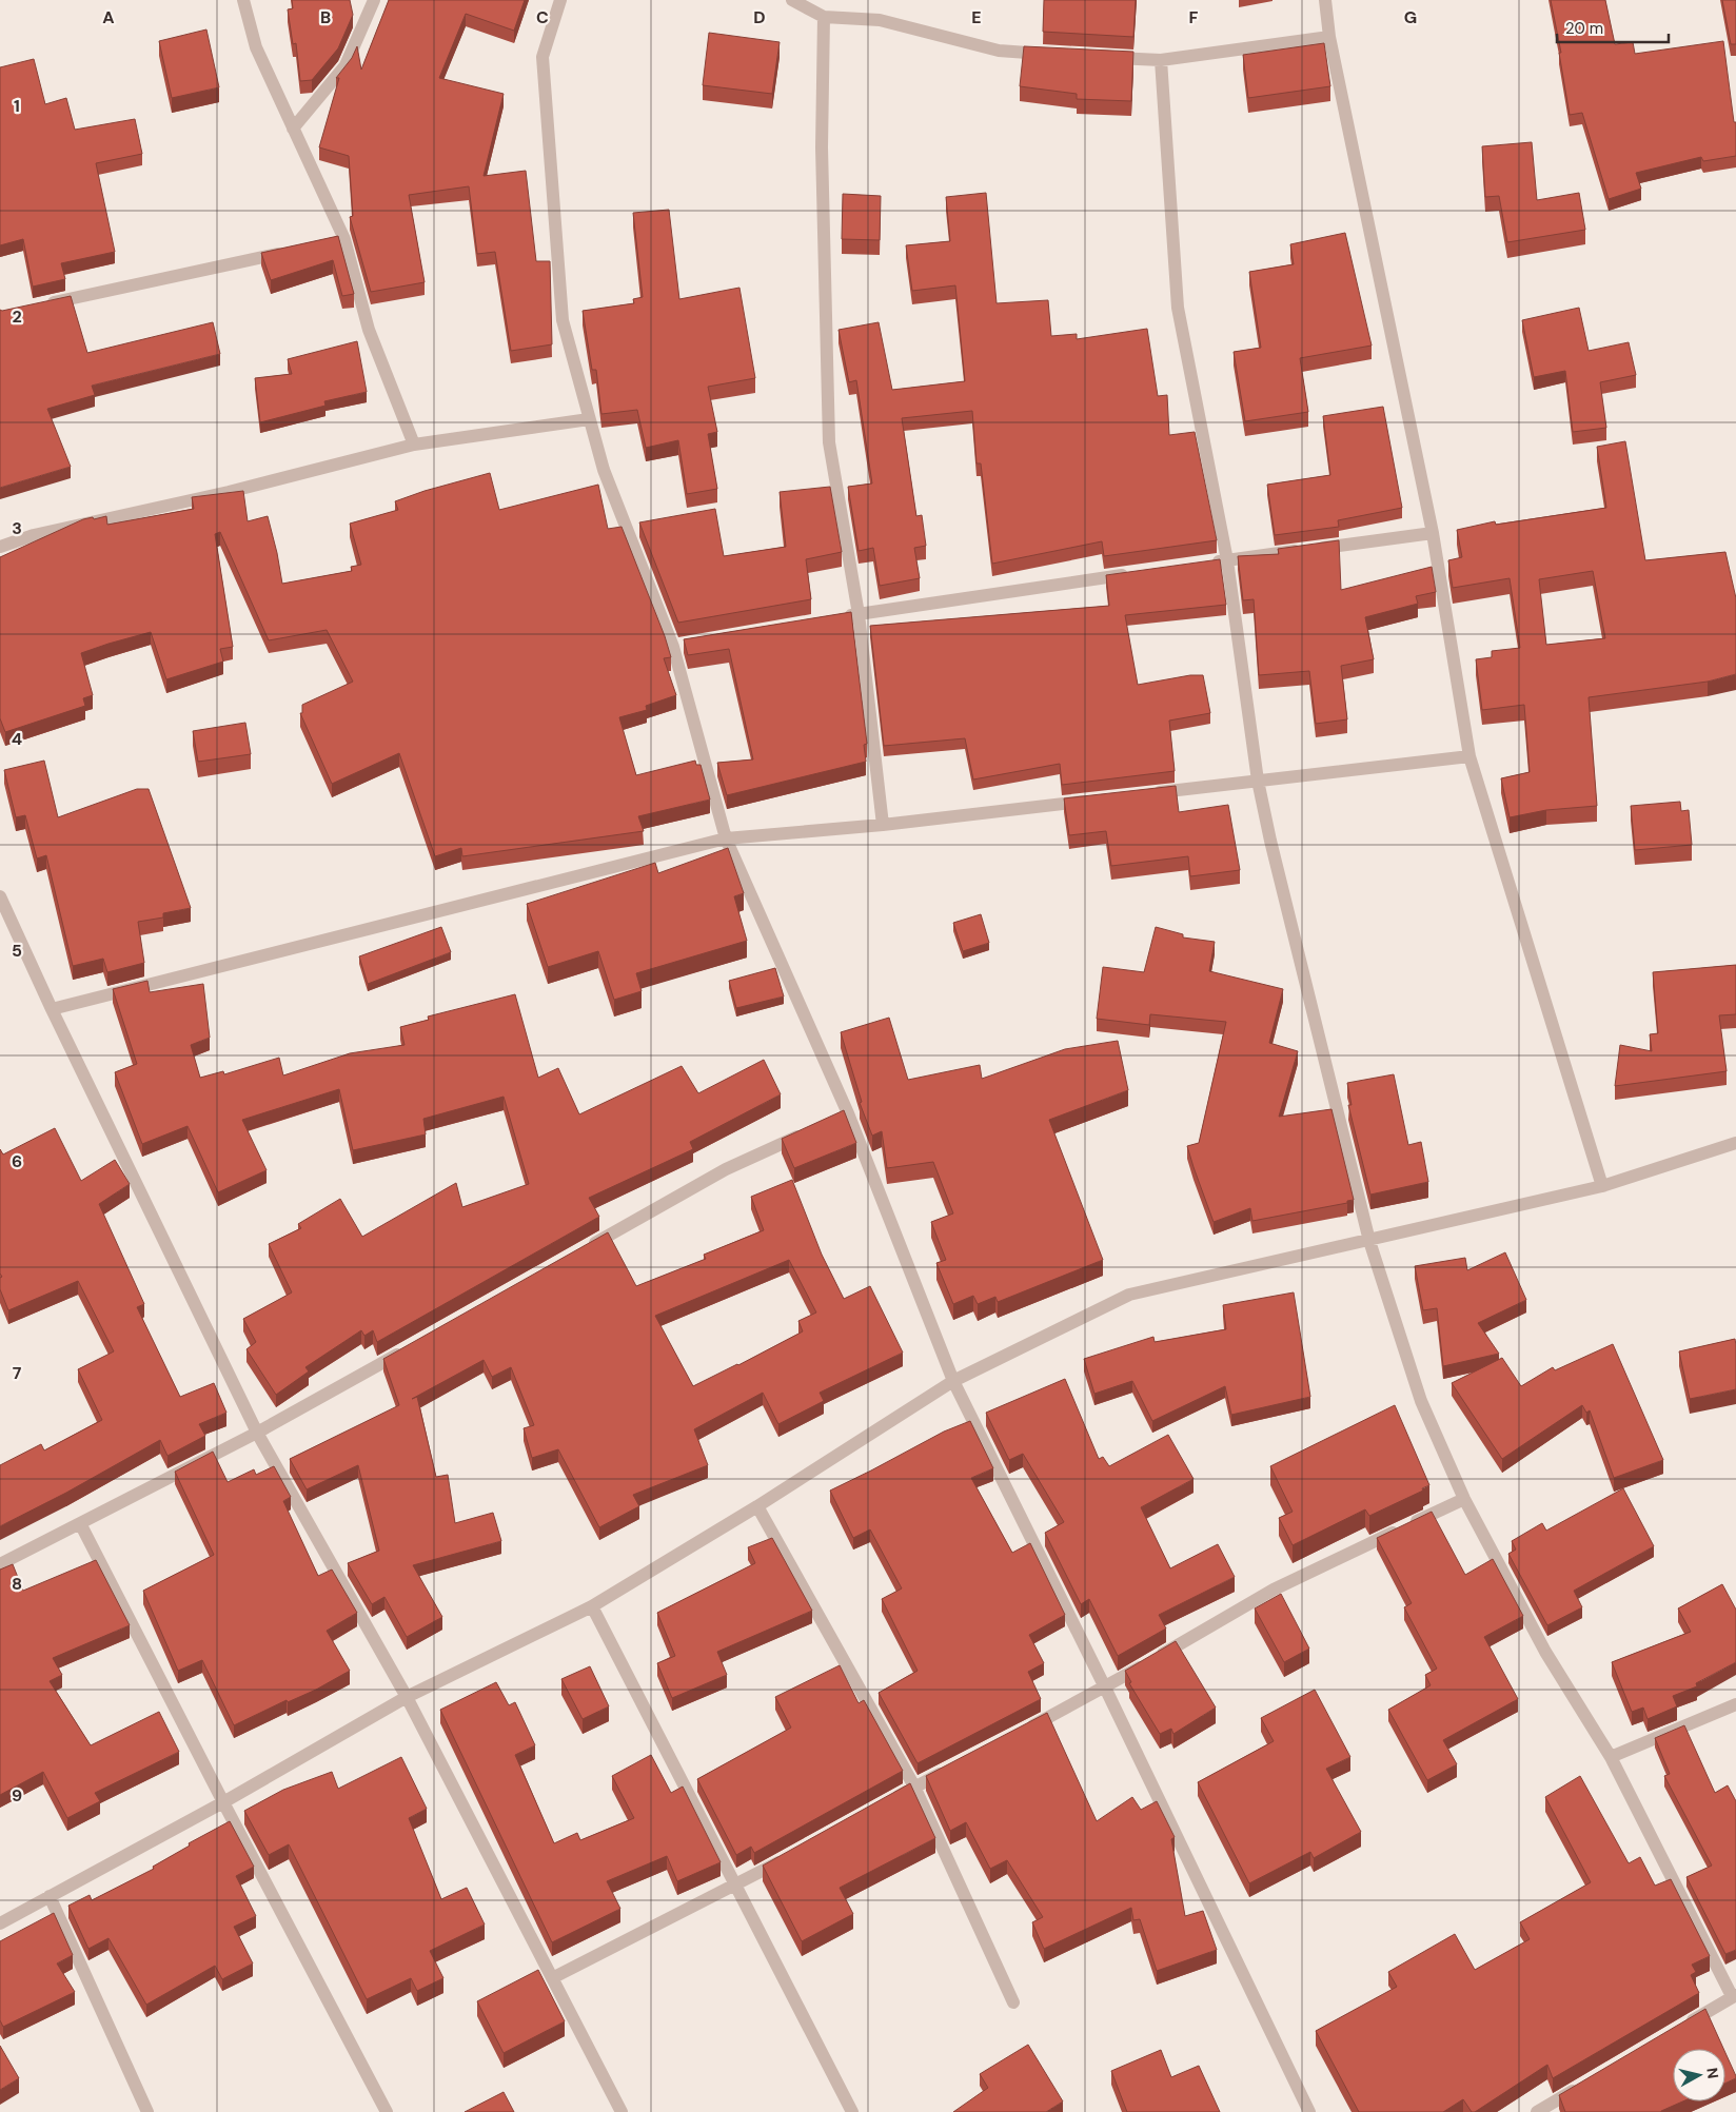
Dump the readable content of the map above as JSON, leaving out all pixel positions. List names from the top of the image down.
{
  "scale_bar": "20 m",
  "north": "right",
  "grid": {
    "columns": [
      "A",
      "B",
      "C",
      "D",
      "E",
      "F",
      "G"
    ],
    "rows": [
      "1",
      "2",
      "3",
      "4",
      "5",
      "6",
      "7",
      "8",
      "9"
    ]
  }
}
